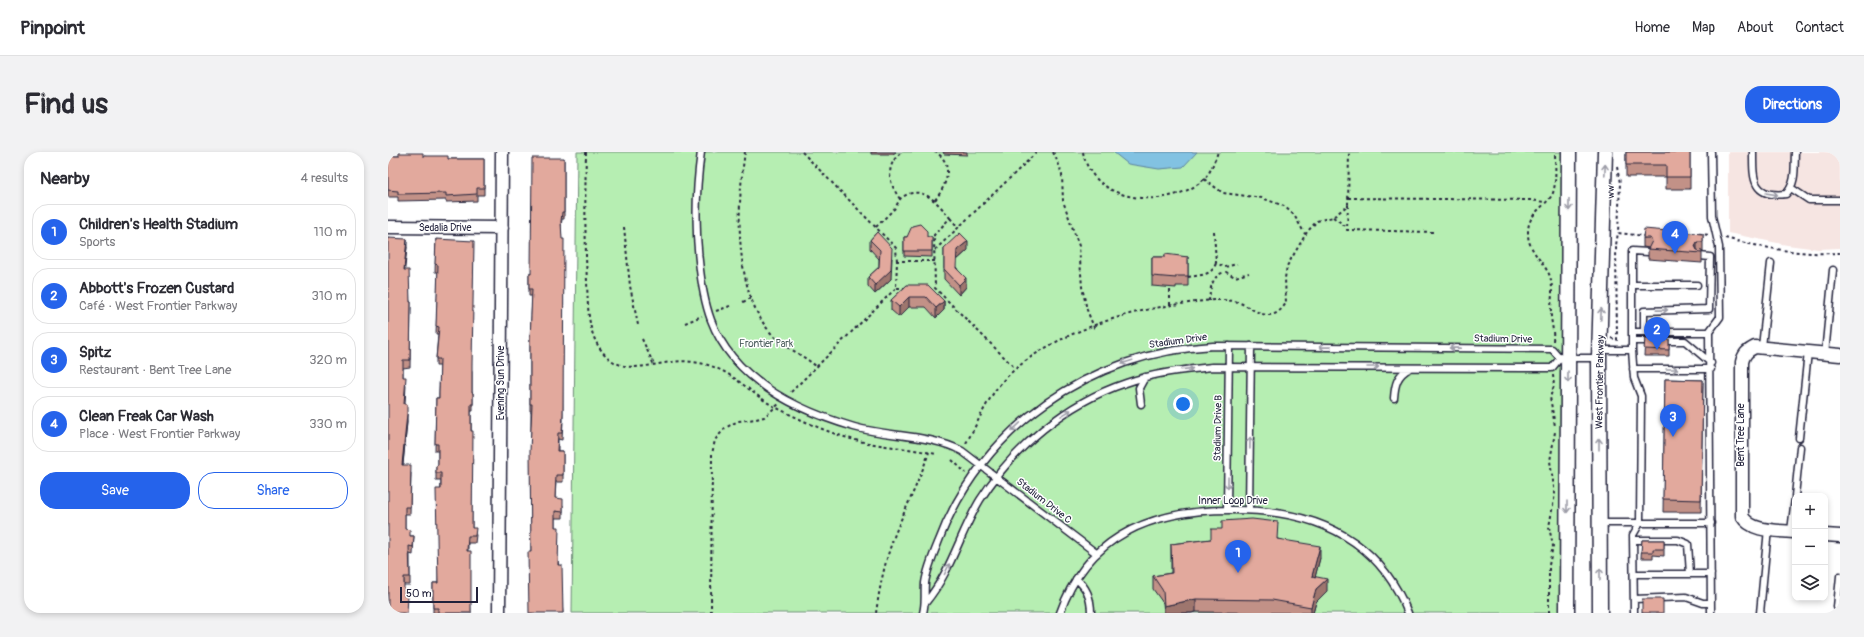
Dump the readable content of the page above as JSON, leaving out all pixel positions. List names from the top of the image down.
{
  "streets": {
    "street": [
      "Sedalia Drive",
      "West Frontier Parkway",
      "Evening Sun Drive",
      "Bent Tree Lane"
    ],
    "lane": [
      "Stadium Drive",
      "Stadium Drive B",
      "Stadium Drive C",
      "Inner Loop Drive"
    ],
    "path": ["ww"]
  },
  "crossings": [
    ["ww", "West Frontier Parkway"],
    ["Sedalia Drive", "Evening Sun Drive"],
    ["Stadium Drive", "Stadium Drive B"],
    ["Stadium Drive", "Stadium Drive C"],
    ["Stadium Drive B", "Inner Loop Drive"],
    ["Stadium Drive C", "Inner Loop Drive"]
  ],
  "parks": ["Frontier Park"],
  "scale_bar": "50 m",
  "page": {
    "header": "Pinpoint",
    "nav": [
      "Home",
      "Map",
      "About",
      "Contact"
    ],
    "buttons": [
      "Directions",
      ["Save", "Share"]
    ],
    "title": "Find us",
    "heading": ["Nearby", "4 results"],
    "list": [
      {
        "mark": "1",
        "name": "Children's Health Stadium",
        "note": "Sports",
        "value": "110 m"
      },
      {
        "mark": "2",
        "name": "Abbott's Frozen Custard",
        "note": "Café · West Frontier Parkway",
        "value": "310 m"
      },
      {
        "mark": "3",
        "name": "Spitz",
        "note": "Restaurant · Bent Tree Lane",
        "value": "320 m"
      },
      {
        "mark": "4",
        "name": "Clean Freak Car Wash",
        "note": "Place · West Frontier Parkway",
        "value": "330 m"
      }
    ],
    "pins": [
      "4",
      "2",
      "3",
      "1"
    ],
    "map_buttons": ["+", "−"],
    "scale": "50 m"
  }
}
